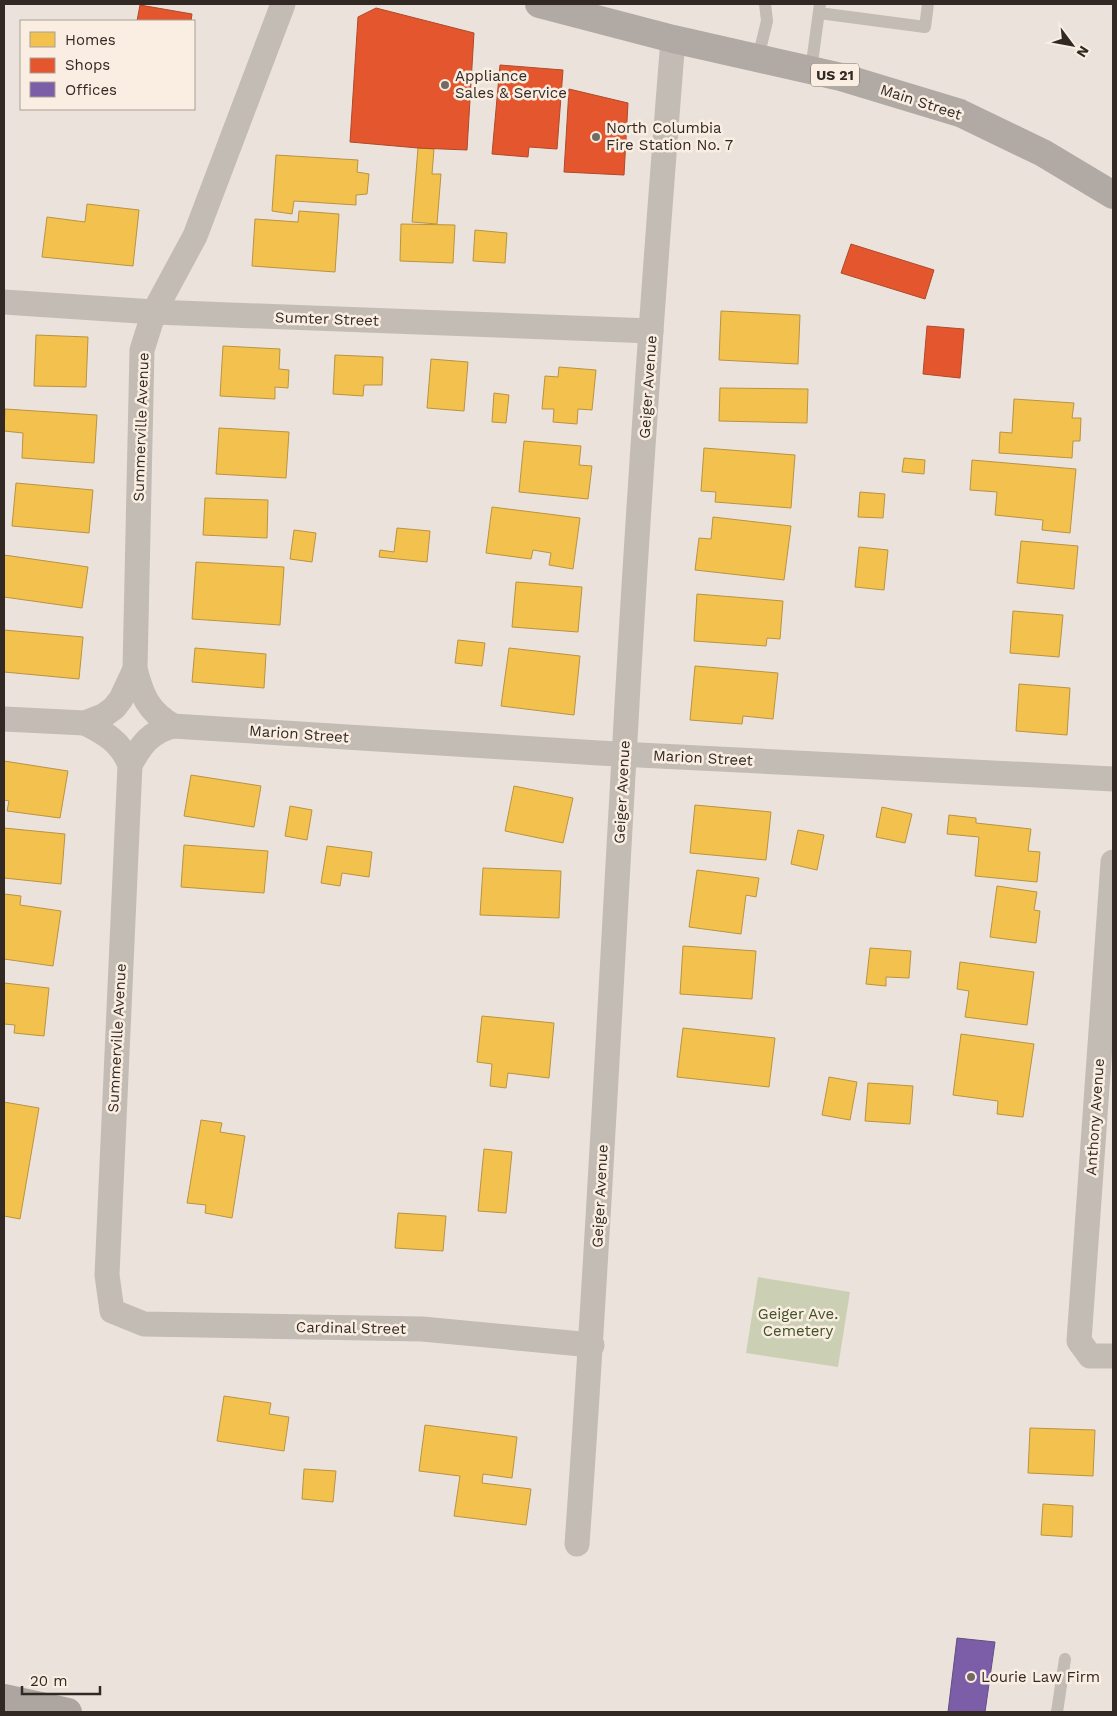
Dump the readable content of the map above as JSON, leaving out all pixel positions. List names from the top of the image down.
{
  "streets": {
    "main road": ["US 21", "Main Street"],
    "street": [
      "Sumter Street",
      "Geiger Avenue",
      "Summerville Avenue",
      "Marion Street",
      "Anthony Avenue",
      "Cardinal Street"
    ]
  },
  "crossings": [
    ["Main Street", "Geiger Avenue"],
    ["Sumter Street", "Geiger Avenue"],
    ["Sumter Street", "Summerville Avenue"],
    ["Geiger Avenue", "Marion Street"],
    ["Geiger Avenue", "Cardinal Street"],
    ["Summerville Avenue", "Cardinal Street"]
  ],
  "parks": ["Geiger Ave. Cemetery"],
  "places": ["Appliance Sales & Service", "North Columbia Fire Station No. 7", "Lourie Law Firm"],
  "legend": ["Homes", "Shops", "Offices"],
  "scale_bar": "20 m",
  "north": "bottom right"
}
